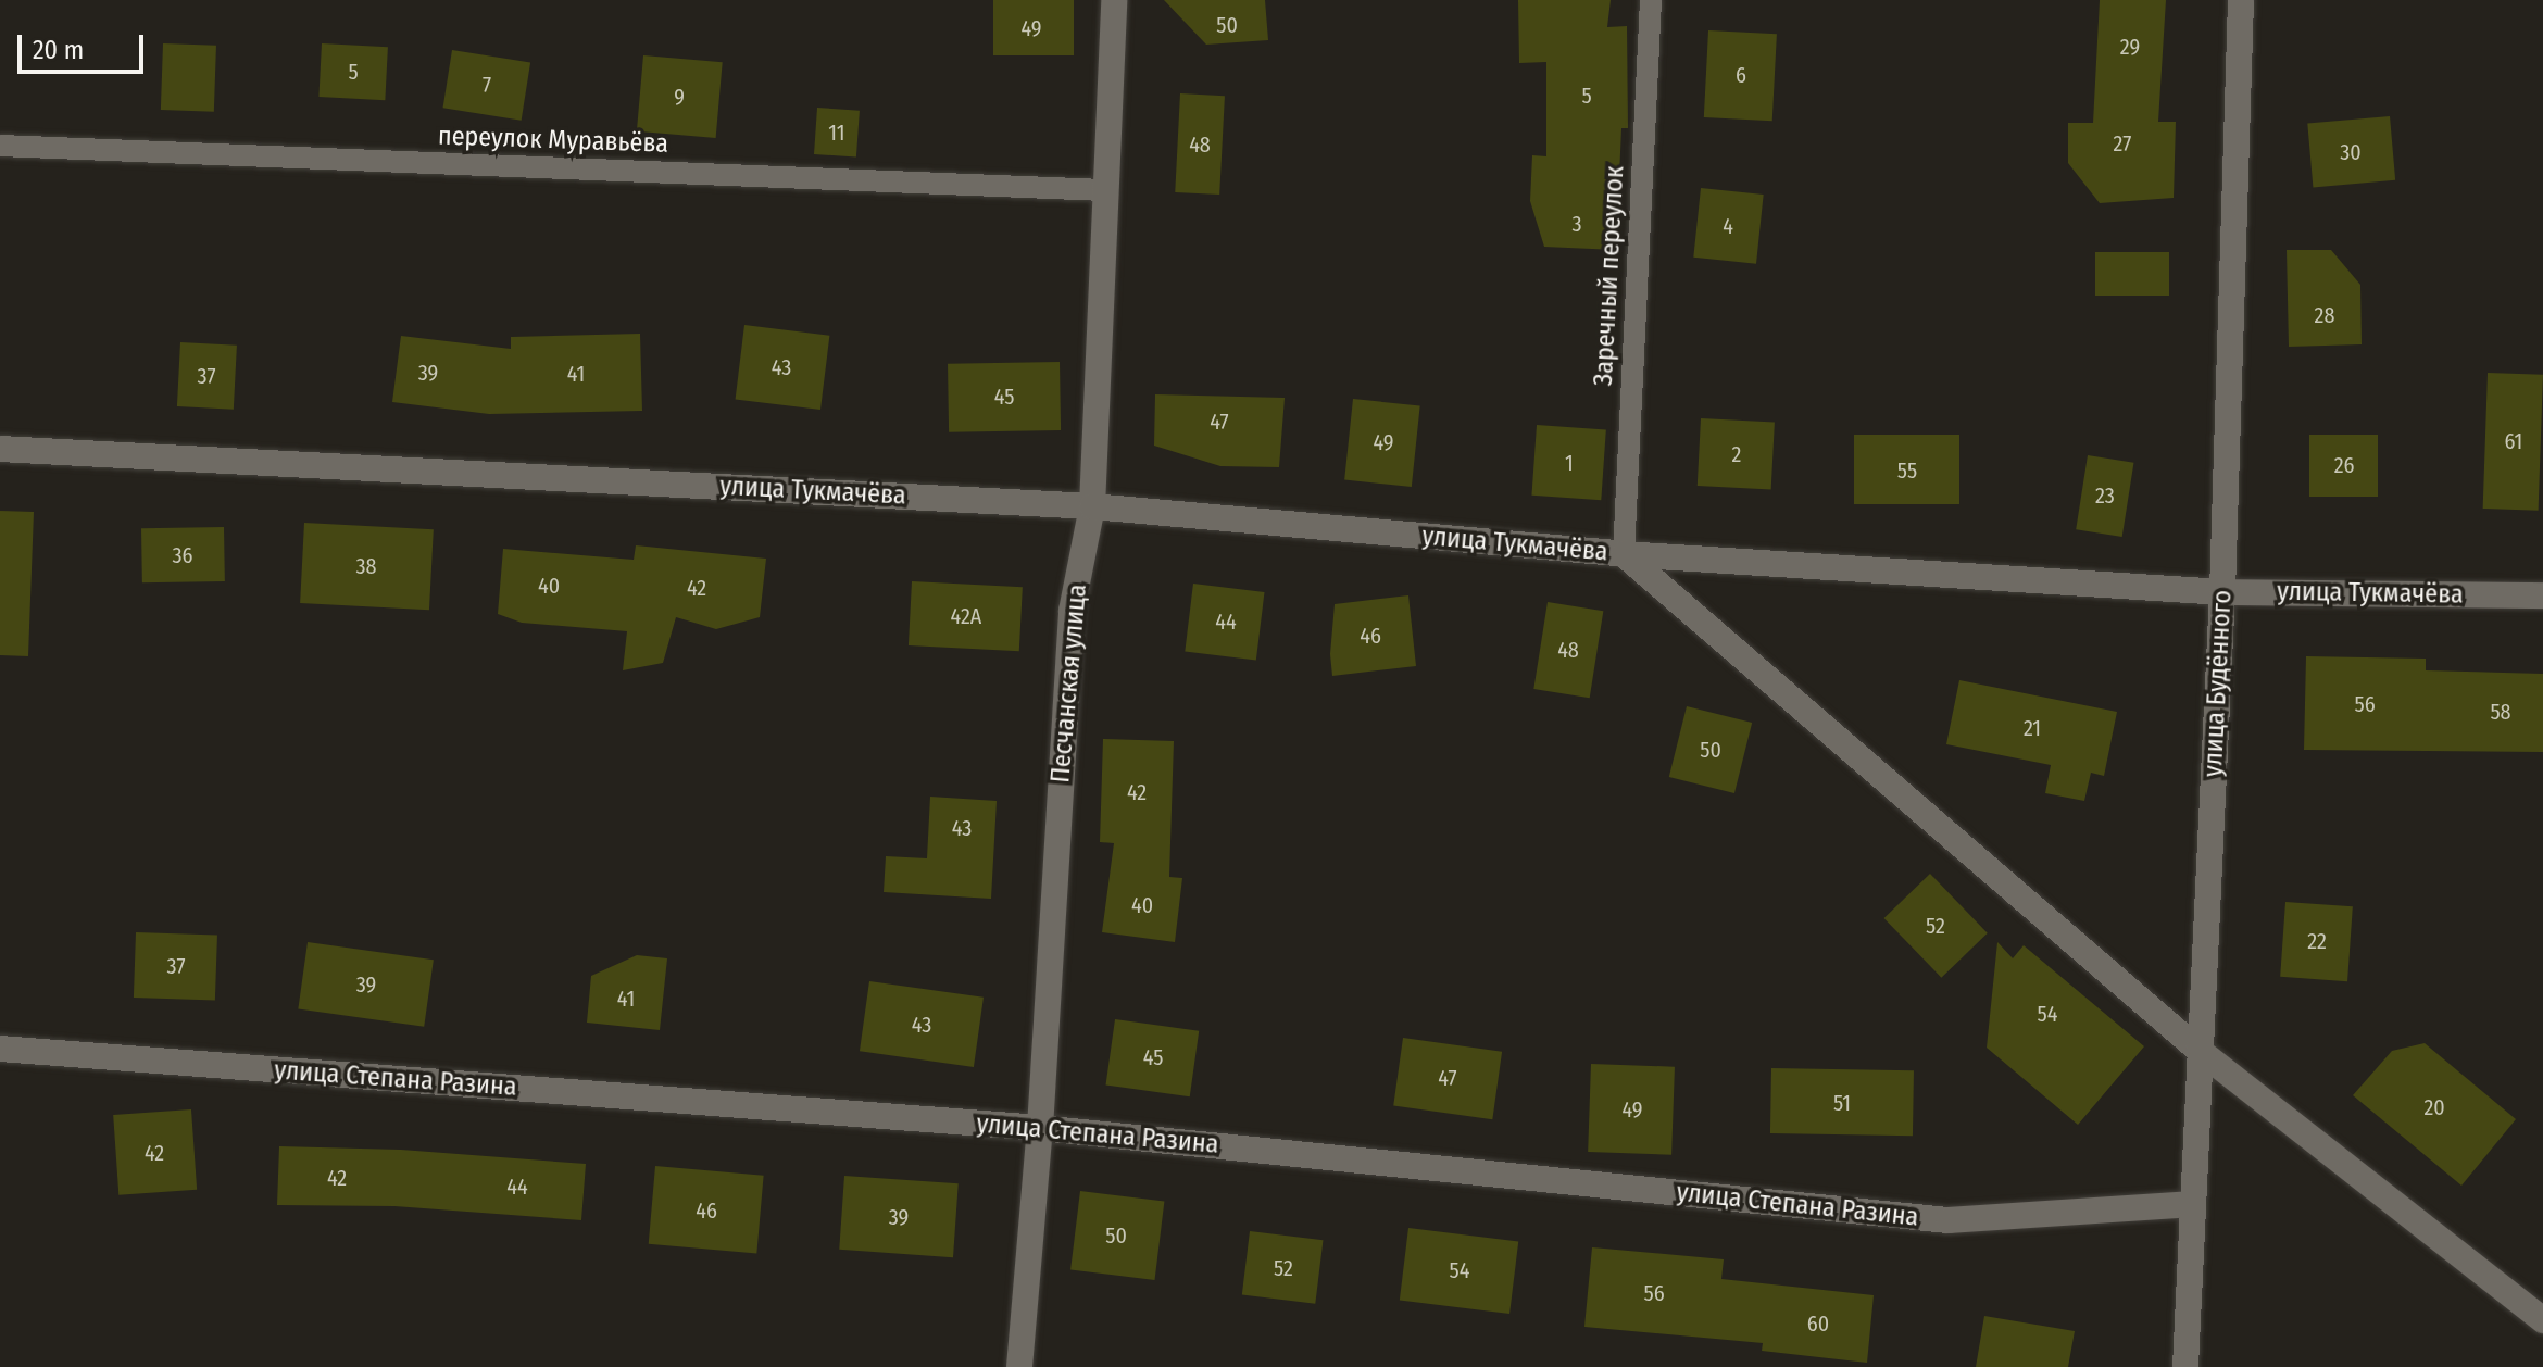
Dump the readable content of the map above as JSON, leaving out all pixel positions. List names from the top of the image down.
{
  "streets": {
    "street": [
      "улица Тукмачёва",
      "Песчанская улица",
      "улица Будённого",
      "улица Степана Разина"
    ],
    "lane": ["переулок Муравьёва", "Заречный переулок"]
  },
  "crossings": [
    ["переулок Муравьёва", "Песчанская улица"],
    ["Заречный переулок", "улица Тукмачёва"],
    ["улица Тукмачёва", "Песчанская улица"],
    ["улица Тукмачёва", "улица Будённого"],
    ["Песчанская улица", "улица Степана Разина"],
    ["улица Будённого", "улица Степана Разина"]
  ],
  "house_numbers": [
    "50",
    "49",
    "29",
    "5",
    "6",
    "7",
    "5",
    "9",
    "11",
    "27",
    "48",
    "30",
    "3",
    "4",
    "28",
    "43",
    "39",
    "41",
    "37",
    "45",
    "47",
    "61",
    "49",
    "2",
    "1",
    "26",
    "55",
    "23",
    "36",
    "38",
    "40",
    "42",
    "42А",
    "44",
    "46",
    "48",
    "56",
    "58",
    "21",
    "50",
    "42",
    "43",
    "40",
    "52",
    "22",
    "37",
    "39",
    "41",
    "54",
    "43",
    "45",
    "47",
    "51",
    "20",
    "49",
    "42",
    "42",
    "44",
    "46",
    "39",
    "50",
    "52",
    "54",
    "56",
    "60"
  ],
  "scale_bar": "20 m"
}
